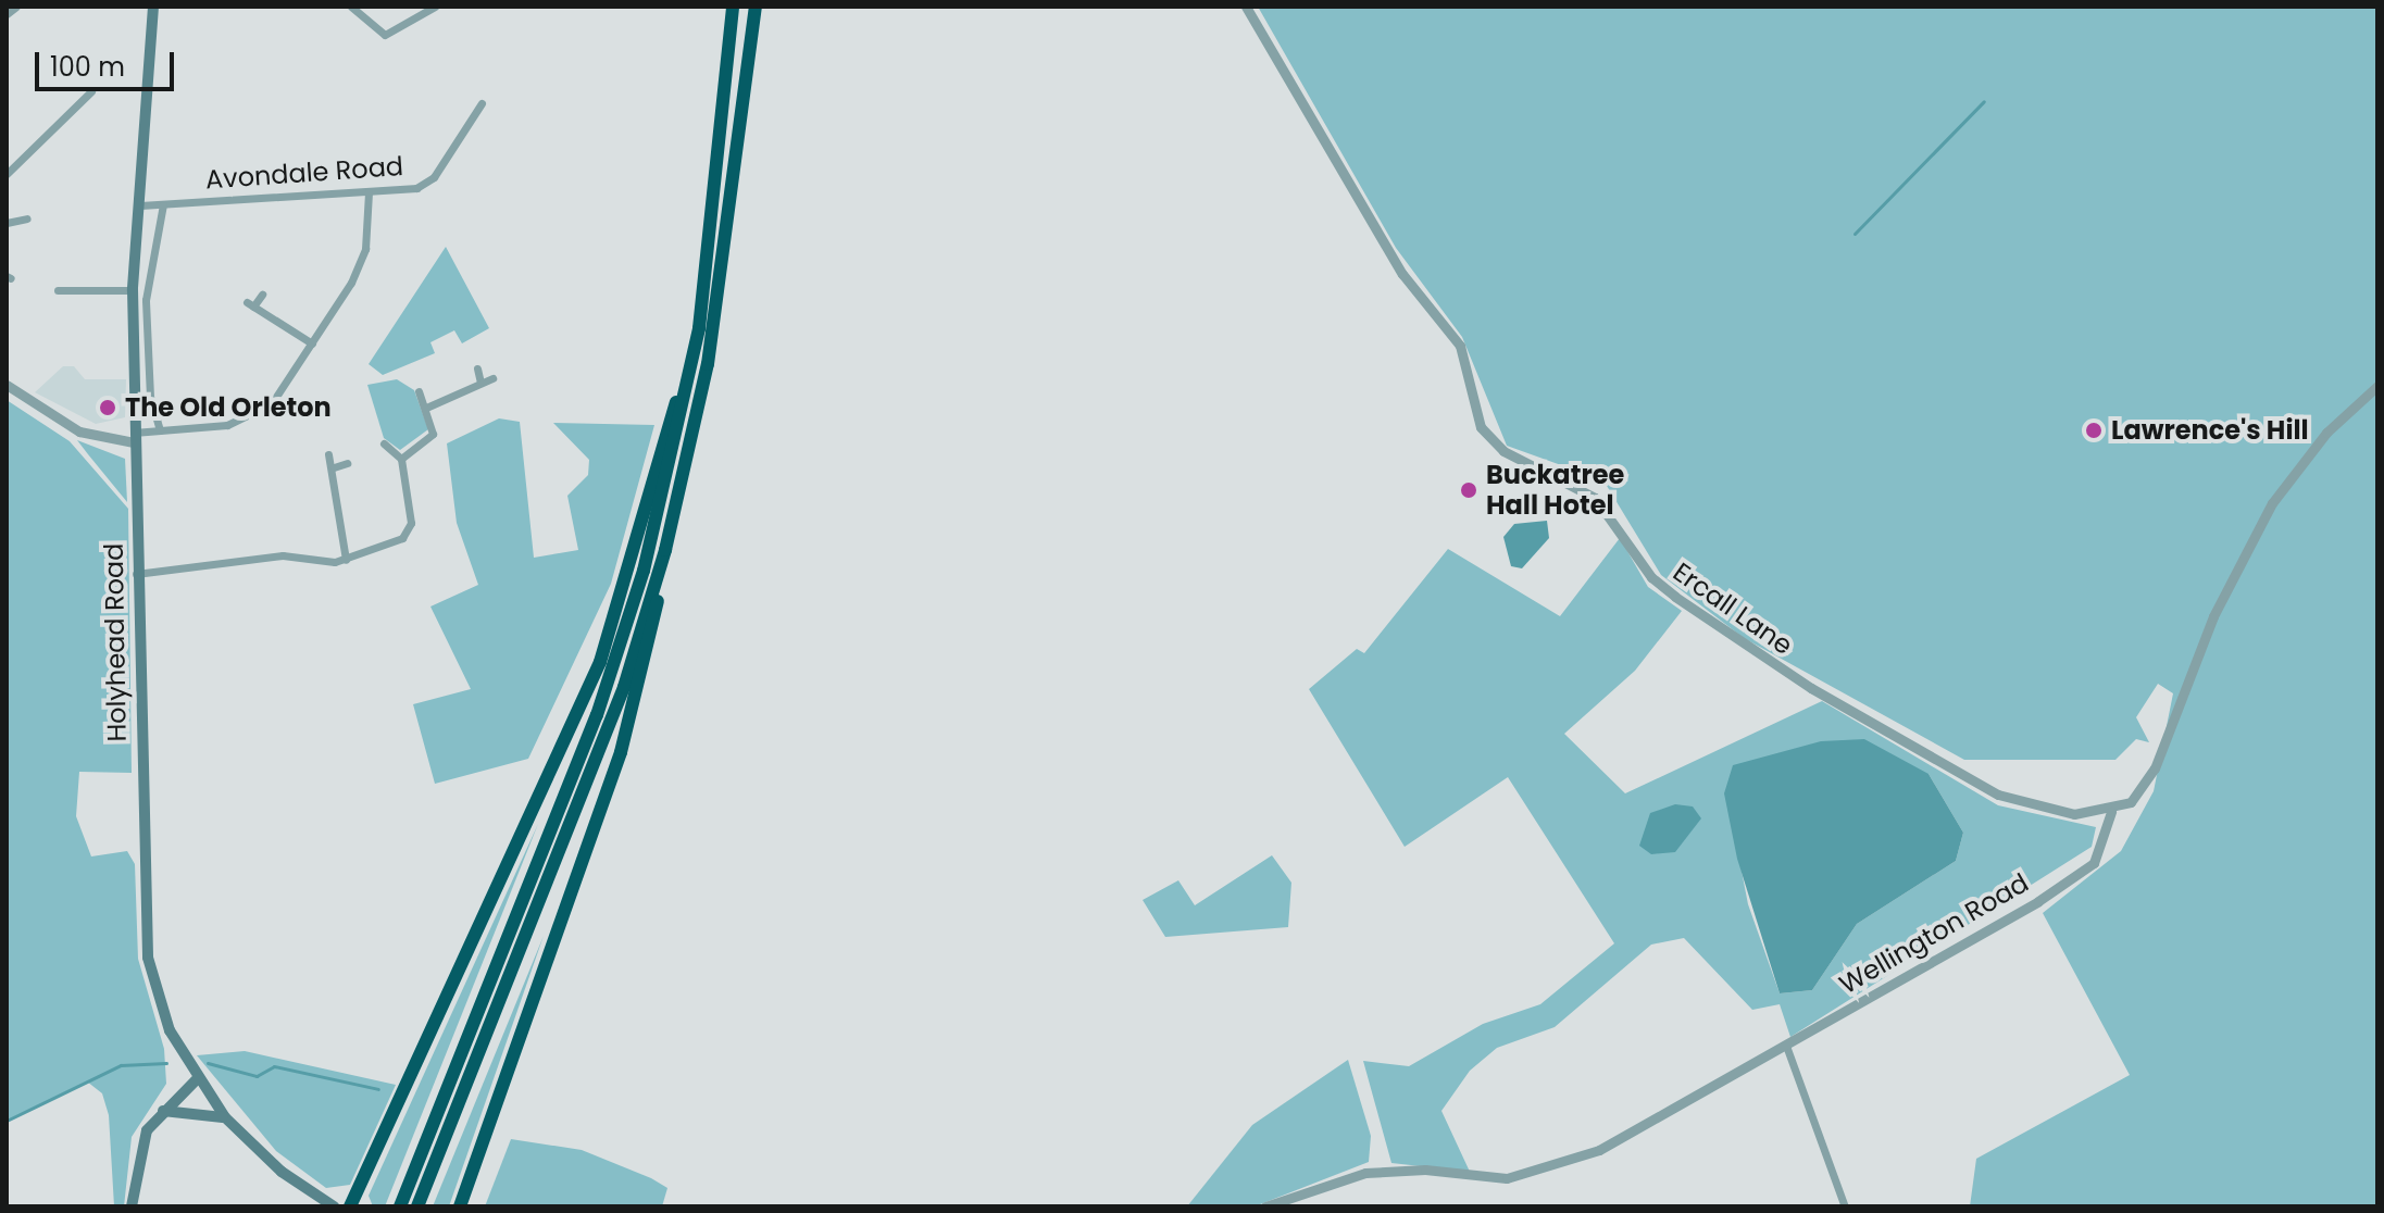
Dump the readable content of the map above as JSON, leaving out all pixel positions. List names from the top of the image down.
{
  "streets": {
    "main road": ["Holyhead Road"],
    "street": ["Avondale Road", "Ercall Lane", "Wellington Road"]
  },
  "crossings": [
    ["Avondale Road", "Holyhead Road"],
    ["Ercall Lane", "Wellington Road"]
  ],
  "places": ["The Old Orleton", "Lawrence's Hill", "Buckatree Hall Hotel"],
  "scale_bar": "100 m"
}
